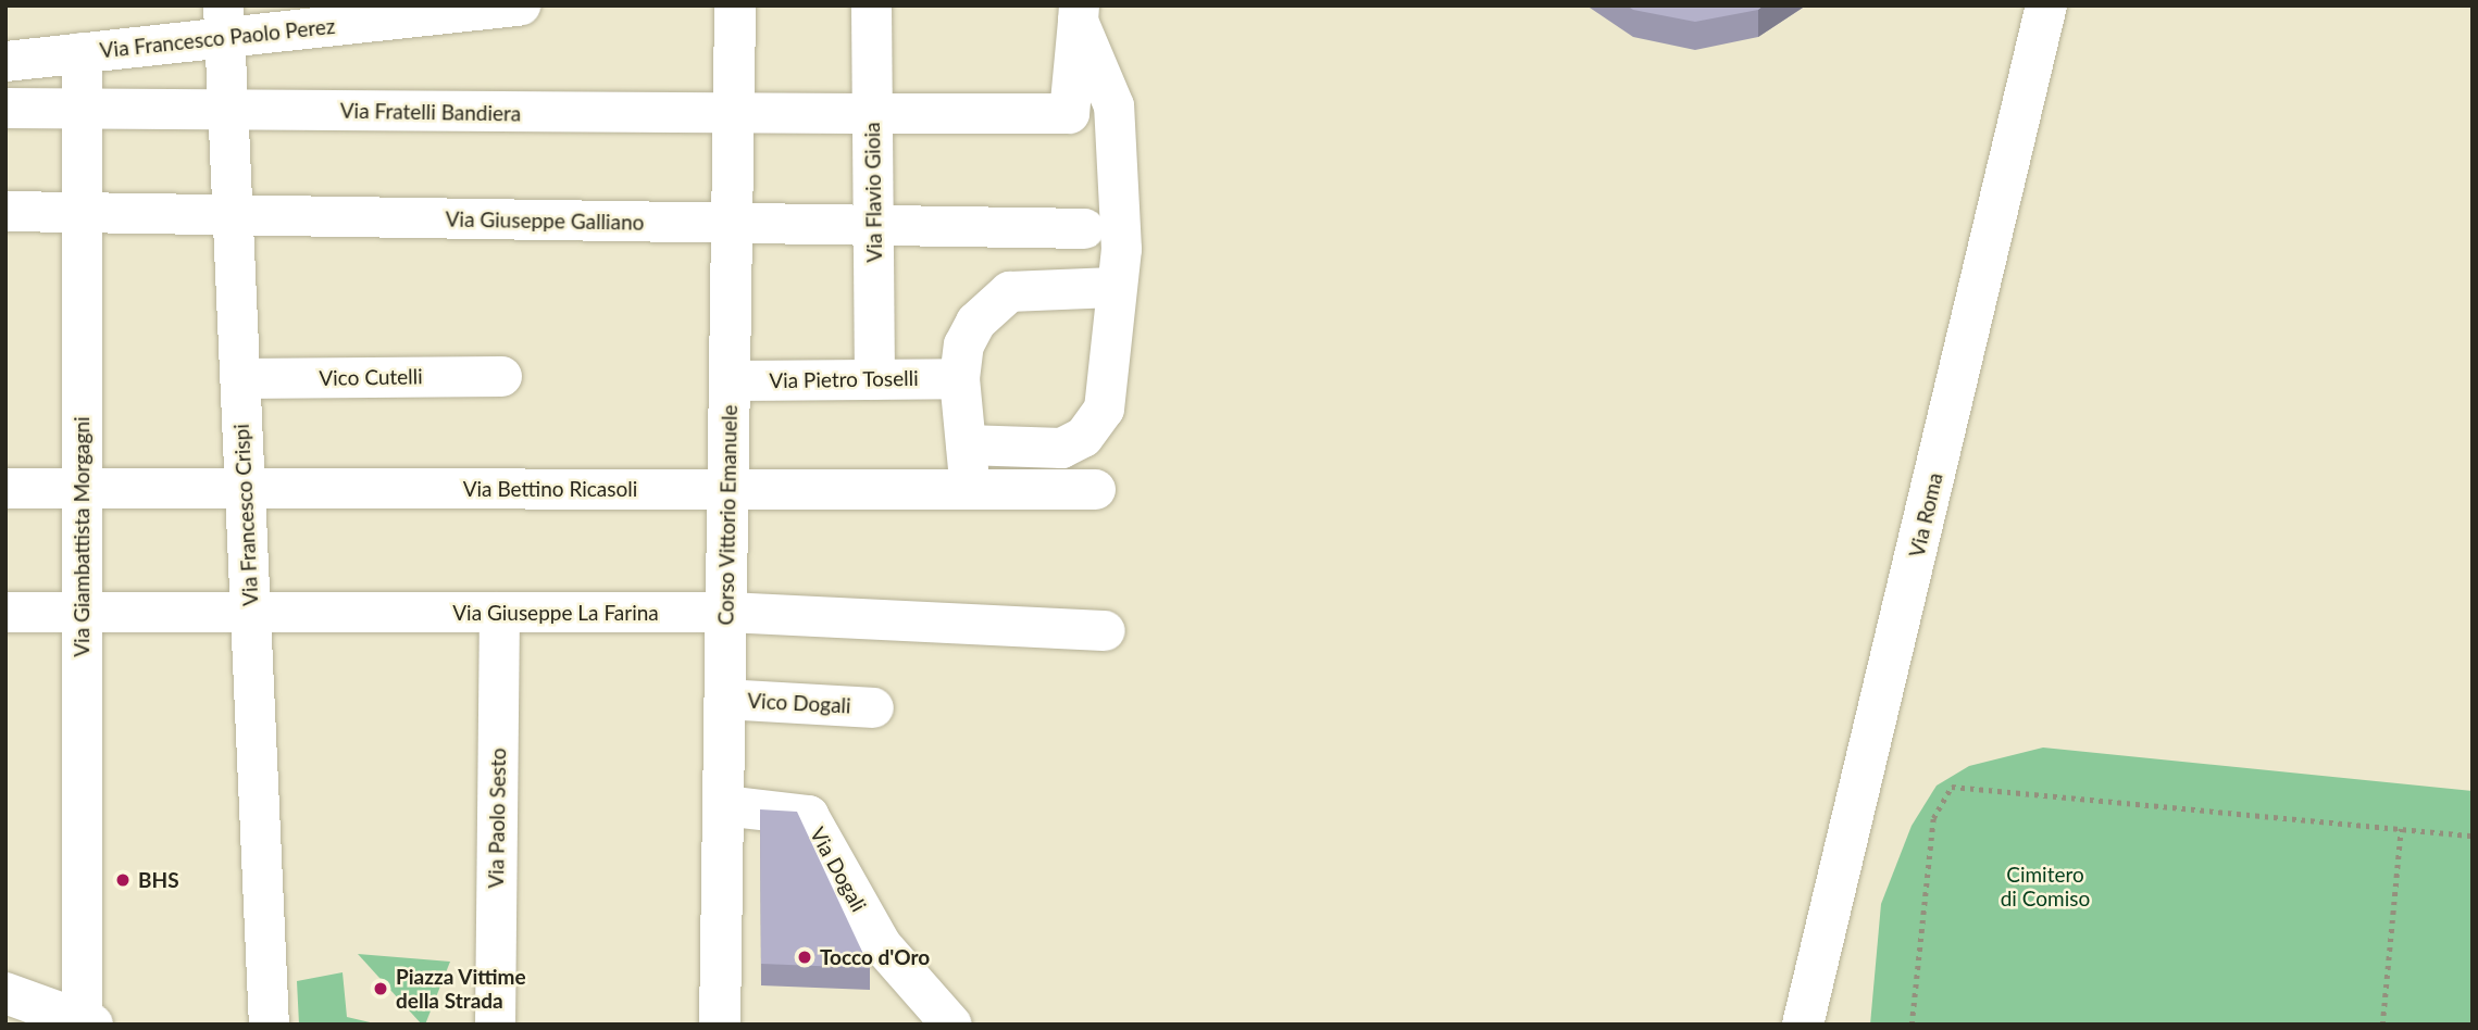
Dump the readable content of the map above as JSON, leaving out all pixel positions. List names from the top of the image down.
{
  "streets": {
    "main road": ["Corso Vittorio Emanuele", "Via Roma"],
    "street": [
      "Via Francesco Paolo Perez",
      "Via Fratelli Bandiera",
      "Via Flavio Gioia",
      "Via Giuseppe Galliano",
      "Vico Cutelli",
      "Via Pietro Toselli",
      "Via Bettino Ricasoli",
      "Via Francesco Crispi",
      "Via Giambattista Morgagni",
      "Via Giuseppe La Farina",
      "Vico Dogali",
      "Via Paolo Sesto",
      "Via Dogali"
    ]
  },
  "crossings": [
    ["Via Francesco Paolo Perez", "Via Francesco Crispi"],
    ["Via Francesco Paolo Perez", "Via Giambattista Morgagni"],
    ["Via Fratelli Bandiera", "Via Flavio Gioia"],
    ["Via Fratelli Bandiera", "Via Francesco Crispi"],
    ["Via Fratelli Bandiera", "Corso Vittorio Emanuele"],
    ["Via Fratelli Bandiera", "Via Giambattista Morgagni"],
    ["Via Flavio Gioia", "Via Giuseppe Galliano"],
    ["Via Flavio Gioia", "Via Pietro Toselli"],
    ["Via Giuseppe Galliano", "Via Francesco Crispi"],
    ["Via Giuseppe Galliano", "Corso Vittorio Emanuele"],
    ["Via Giuseppe Galliano", "Via Giambattista Morgagni"],
    ["Vico Cutelli", "Via Francesco Crispi"],
    ["Via Pietro Toselli", "Corso Vittorio Emanuele"],
    ["Via Bettino Ricasoli", "Via Francesco Crispi"],
    ["Via Bettino Ricasoli", "Corso Vittorio Emanuele"],
    ["Via Bettino Ricasoli", "Via Giambattista Morgagni"],
    ["Via Francesco Crispi", "Via Giuseppe La Farina"],
    ["Corso Vittorio Emanuele", "Via Giuseppe La Farina"],
    ["Corso Vittorio Emanuele", "Vico Dogali"],
    ["Corso Vittorio Emanuele", "Via Dogali"],
    ["Via Giambattista Morgagni", "Via Giuseppe La Farina"],
    ["Via Giuseppe La Farina", "Via Paolo Sesto"]
  ],
  "parks": ["Cimitero di Comiso"],
  "places": ["BHS", "Tocco d'Oro", "Piazza Vittime della Strada"]
}
